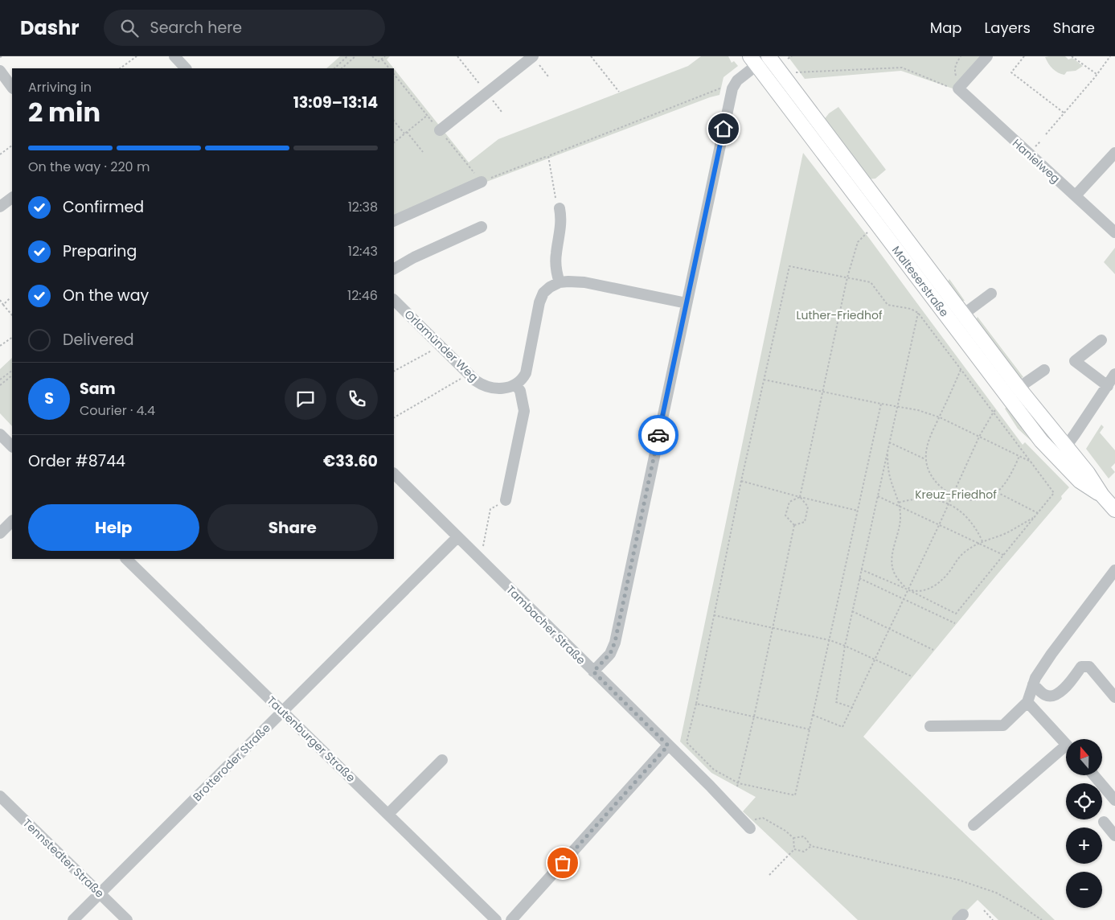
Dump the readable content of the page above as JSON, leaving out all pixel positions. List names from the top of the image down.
{
  "streets": {
    "main road": ["Malteserstraße"],
    "street": [
      "Hanielweg",
      "Orlamünder Weg",
      "Tambacher Straße",
      "Tautenburger Straße",
      "Brotteroder Straße",
      "Tennstedter Straße"
    ]
  },
  "crossings": [
    ["Tambacher Straße", "Brotteroder Straße"],
    ["Tautenburger Straße", "Brotteroder Straße"],
    ["Brotteroder Straße", "Tennstedter Straße"]
  ],
  "parks": ["Luther-Friedhof", "Kreuz-Friedhof"],
  "north": "top",
  "page": {
    "header": "Dashr",
    "search": "Search here",
    "nav": ["Map", "Layers", "Share"],
    "heading": ["2 min", "Arriving in", "13:09–13:14"],
    "panel": [
      "Sam",
      "Courier · 4.4",
      "Order #8744",
      "€33.60"
    ],
    "bar": "On the way · 220 m",
    "list": [
      ["Confirmed", "12:38"],
      ["Preparing", "12:43"],
      ["On the way", "12:46"],
      "Delivered"
    ],
    "round": "S",
    "buttons": ["Help", "Share"],
    "map_buttons": ["+", "−"]
  }
}
